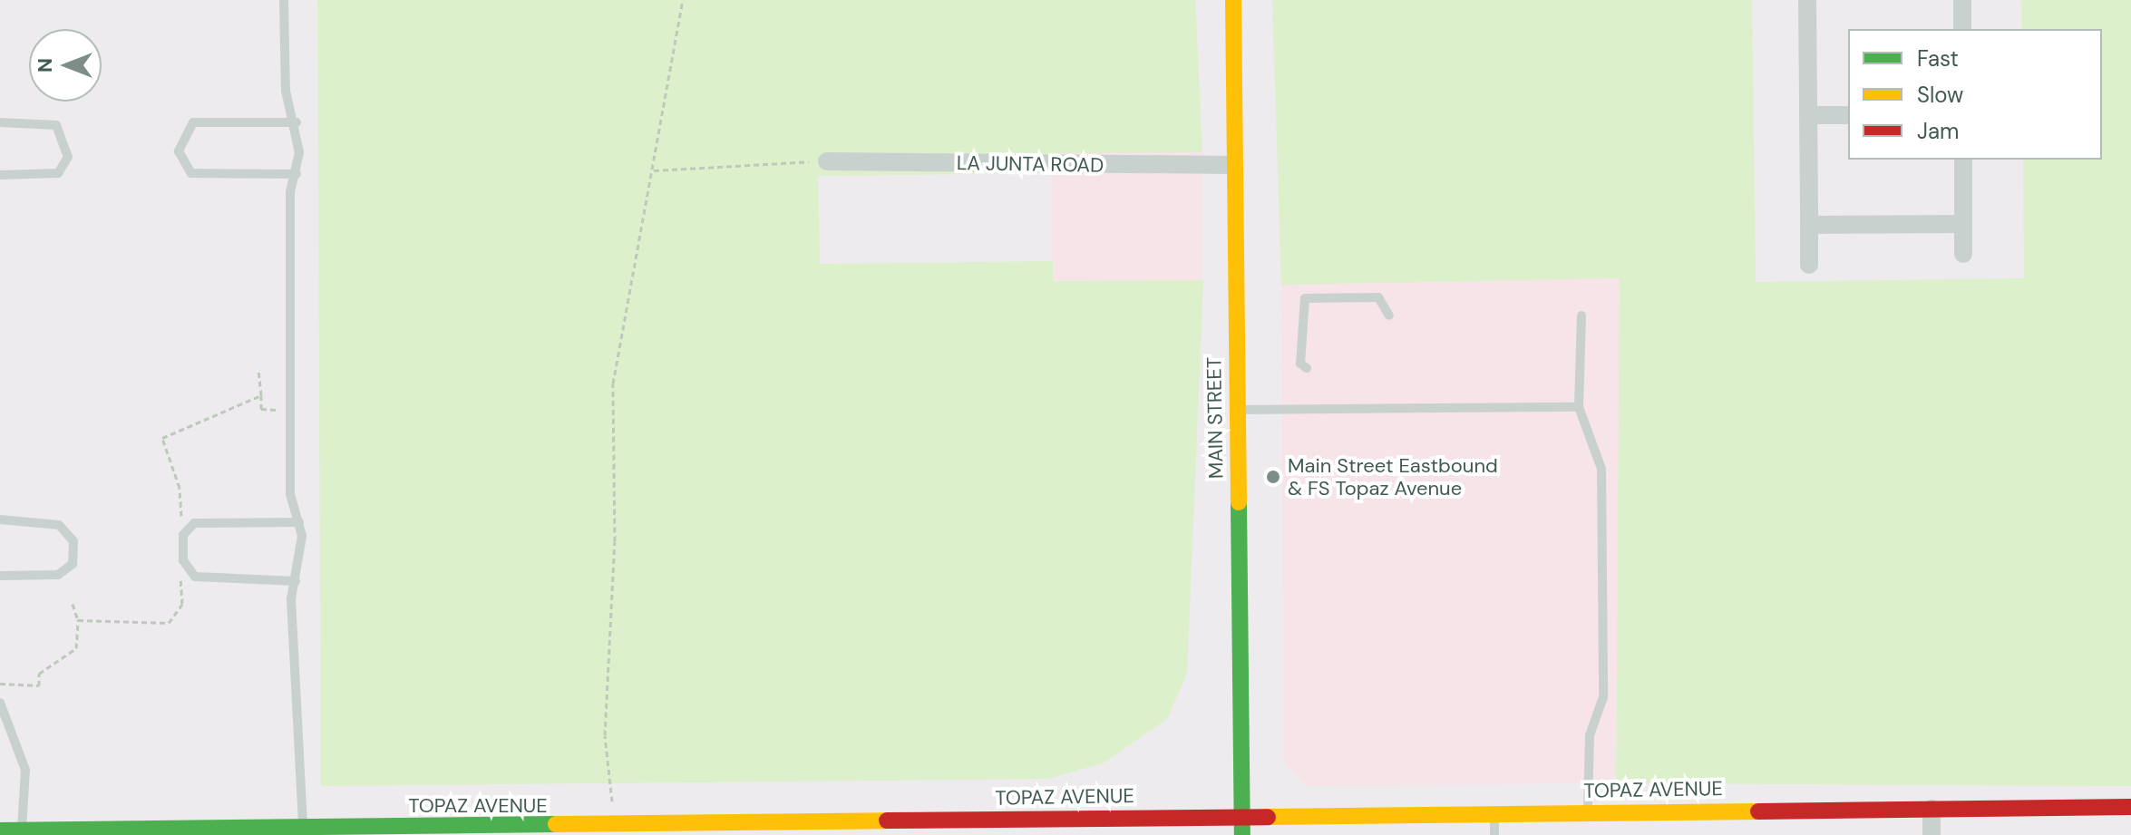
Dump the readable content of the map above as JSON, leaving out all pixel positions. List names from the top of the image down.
{
  "streets": {
    "street": ["LA JUNTA ROAD", "MAIN STREET", "TOPAZ AVENUE"]
  },
  "crossings": [
    ["LA JUNTA ROAD", "MAIN STREET"],
    ["MAIN STREET", "TOPAZ AVENUE"]
  ],
  "places": ["Main Street Eastbound & FS Topaz Avenue"],
  "legend": ["Fast", "Slow", "Jam"],
  "north": "left"
}
